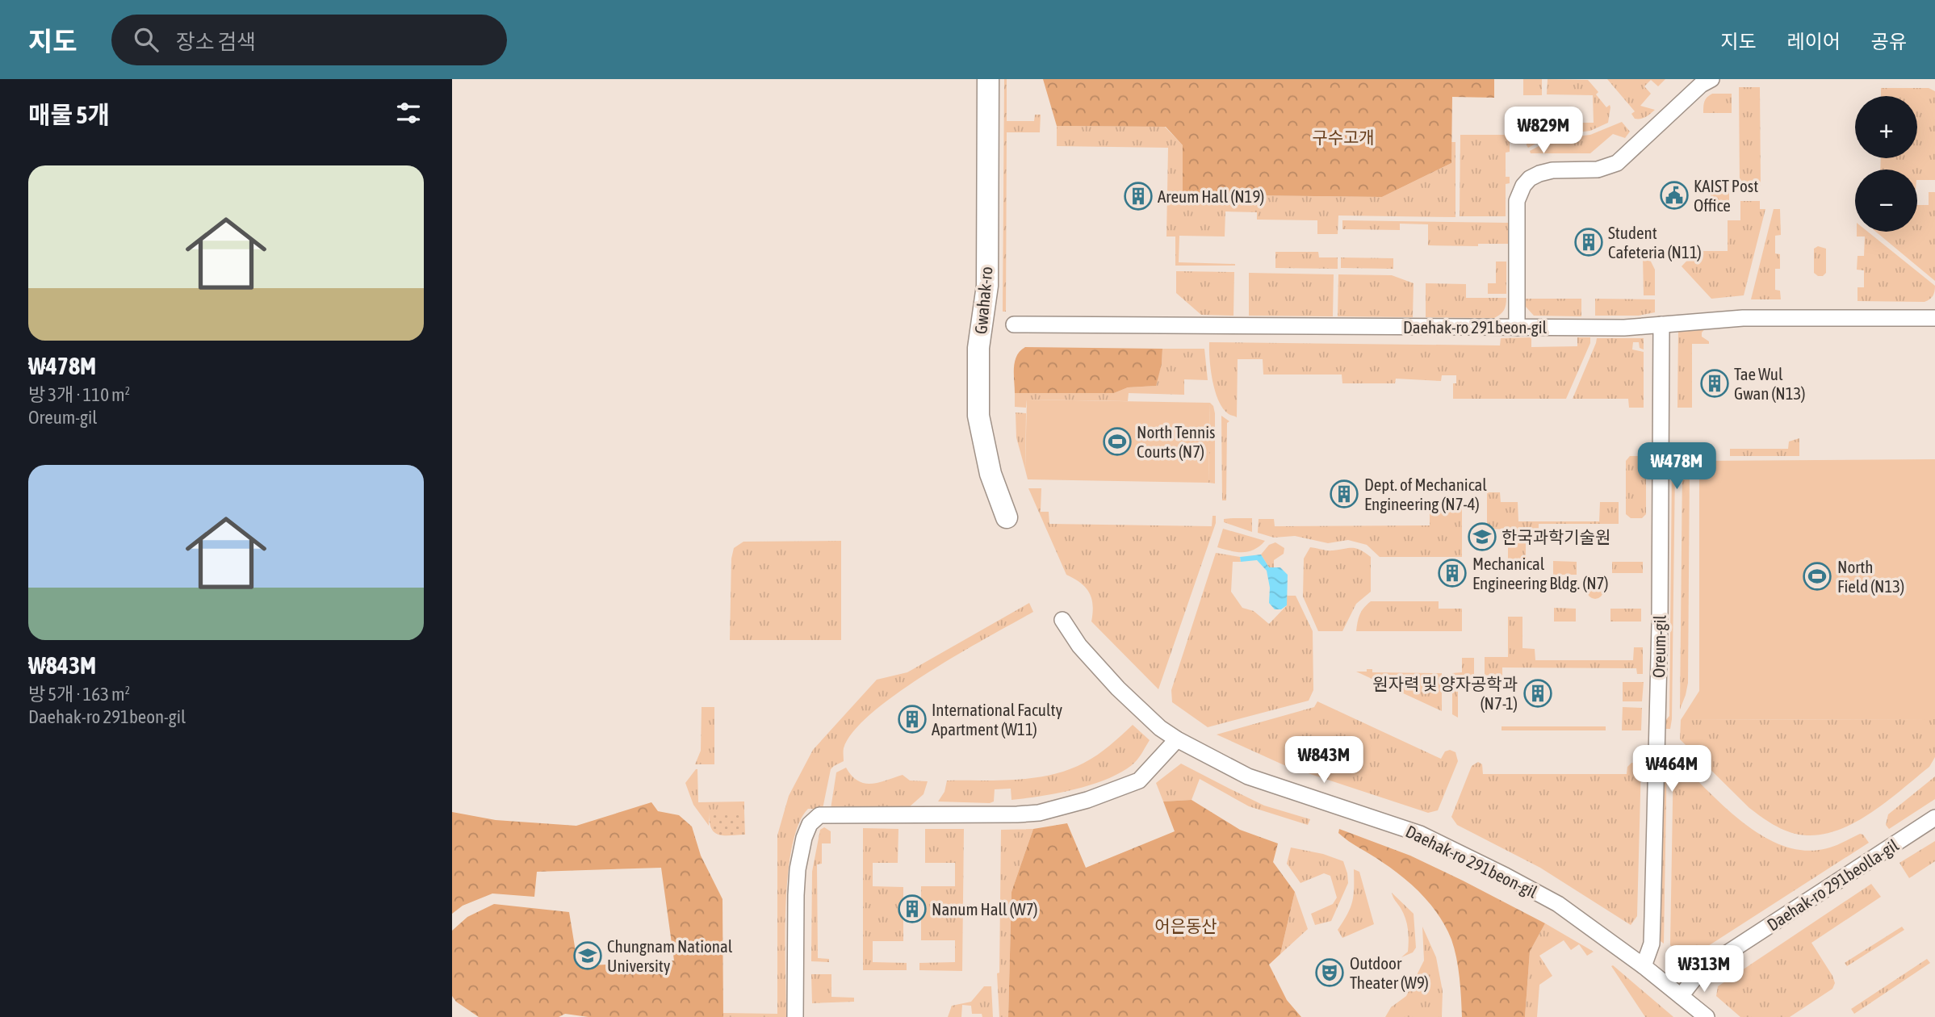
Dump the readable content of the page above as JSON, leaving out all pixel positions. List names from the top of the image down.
{
  "streets": {
    "street": [
      "Gwahak-ro",
      "Daehak-ro 291beon-gil",
      "Oreum-gil",
      "Daehak-ro 291beolla-gil"
    ]
  },
  "crossings": [
    ["Daehak-ro 291beon-gil", "Oreum-gil"],
    ["Daehak-ro 291beon-gil", "Daehak-ro 291beolla-gil"]
  ],
  "parks": ["구수고개", "어은동산"],
  "places": {
    "public building": ["KAIST Post Office"],
    "building": [
      "Areum Hall (N19)",
      "Student Cafeteria (N11)",
      "Tae Wul Gwan (N13)",
      "Dept. of Mechanical Engineering (N7-4)",
      "Mechanical Engineering Bldg. (N7)",
      "원자력 및 양자공학과 (N7-1)",
      "International Faculty Apartment (W11)",
      "Nanum Hall (W7)"
    ],
    "sports": ["North Tennis Courts (N7)", "North Field (N13)"],
    "school or university": ["한국과학기술원", "Chungnam National University"],
    "theatre": ["Outdoor Theater (W9)"]
  },
  "page": {
    "header": "지도",
    "search": "장소 검색",
    "nav": ["지도", "레이어", "공유"],
    "heading": "매물 5개",
    "map_buttons": ["+", "−"],
    "price": [
      "₩829M",
      "₩478M",
      "₩843M",
      "₩464M",
      "₩313M"
    ],
    "list": [
      {
        "name": "₩478M",
        "note": "방 3개 · 110 m² · Oreum-gil"
      },
      {
        "name": "₩843M",
        "note": "방 5개 · 163 m² · Daehak-ro 291beon-gil"
      }
    ]
  }
}
